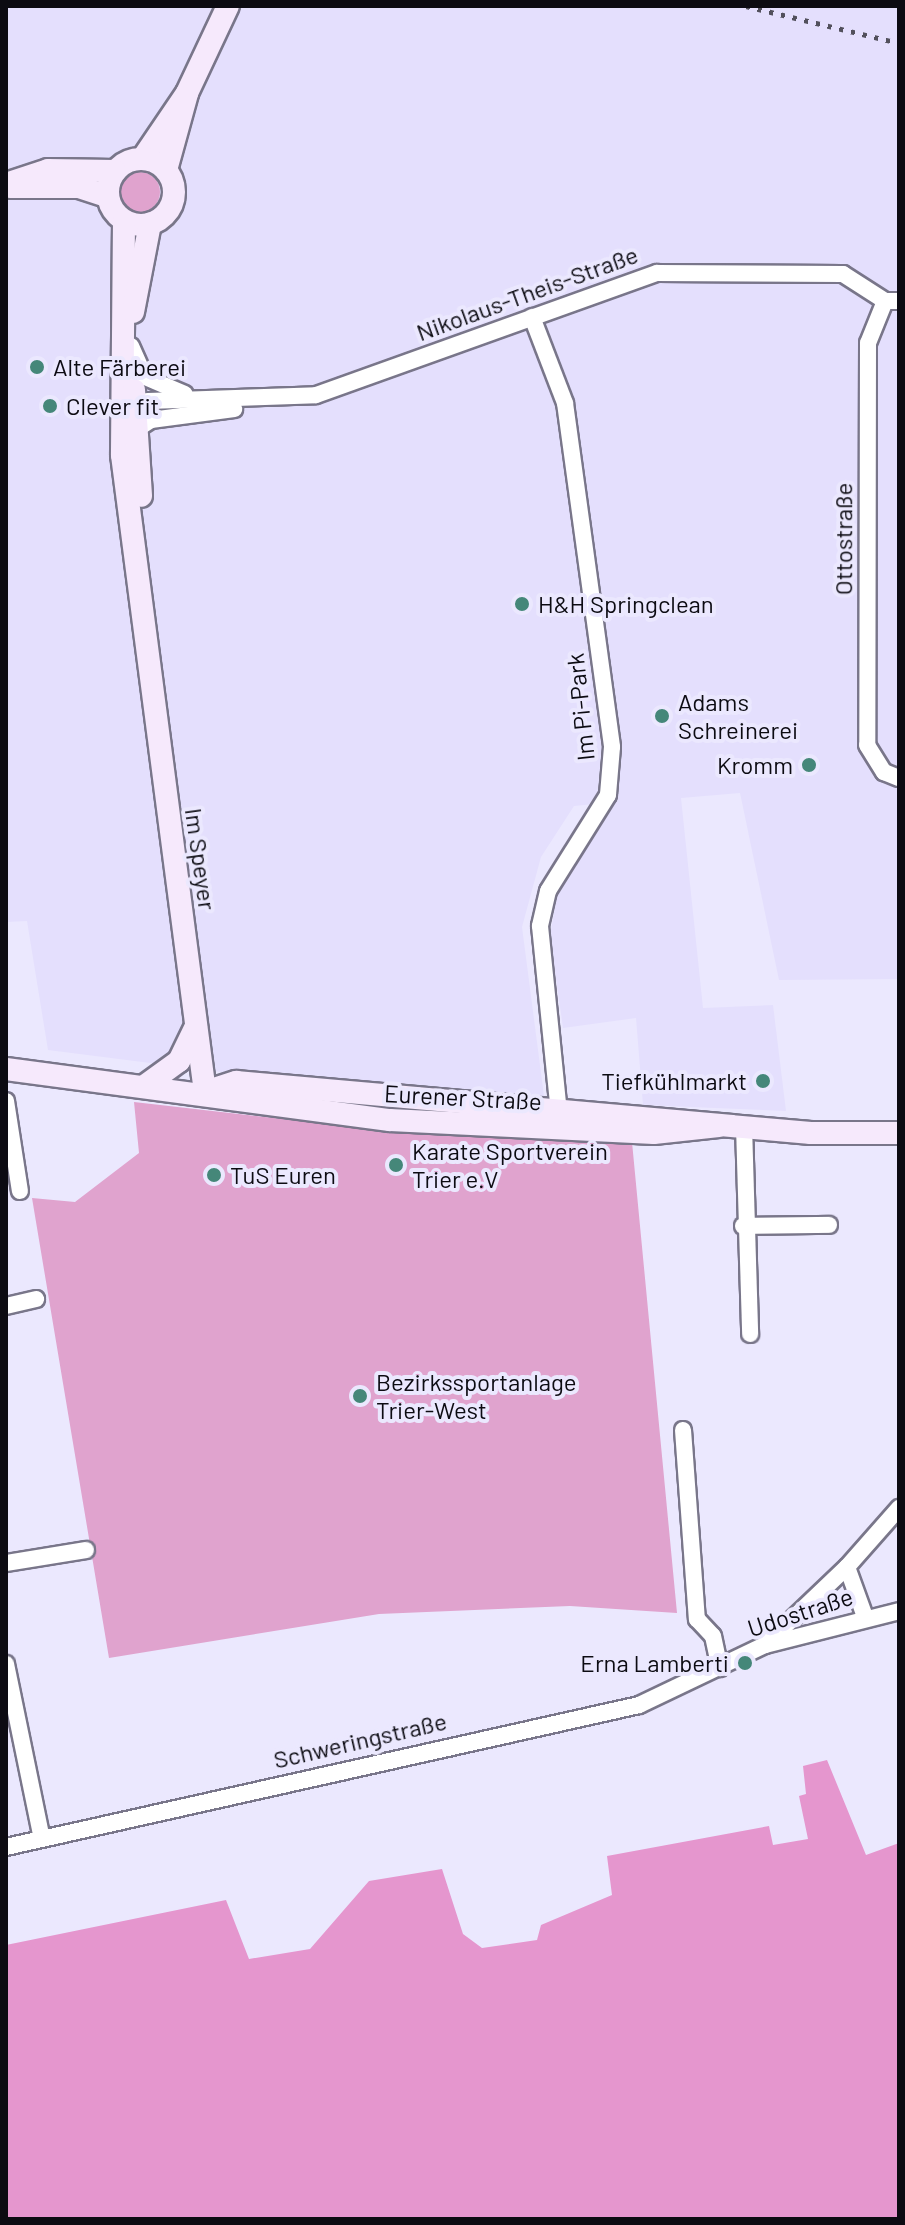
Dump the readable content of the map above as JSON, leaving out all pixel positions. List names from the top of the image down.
{
  "streets": {
    "street": [
      "Nikolaus-Theis-Straße",
      "Ottostraße",
      "Im Pi-Park",
      "Im Speyer",
      "Eurener Straße",
      "Udostraße",
      "Schweringstraße"
    ]
  },
  "crossings": [
    ["Nikolaus-Theis-Straße", "Ottostraße"],
    ["Nikolaus-Theis-Straße", "Im Pi-Park"],
    ["Nikolaus-Theis-Straße", "Im Speyer"],
    ["Im Pi-Park", "Eurener Straße"],
    ["Im Speyer", "Eurener Straße"],
    ["Udostraße", "Schweringstraße"]
  ],
  "places": [
    "Alte Färberei",
    "Clever fit",
    "H&H Springclean",
    "Adams Schreinerei",
    "Kromm",
    "Tiefkühlmarkt",
    "Karate Sportverein Trier e.V",
    "TuS Euren",
    "Bezirkssportanlage Trier-West",
    "Erna Lamberti"
  ]
}
